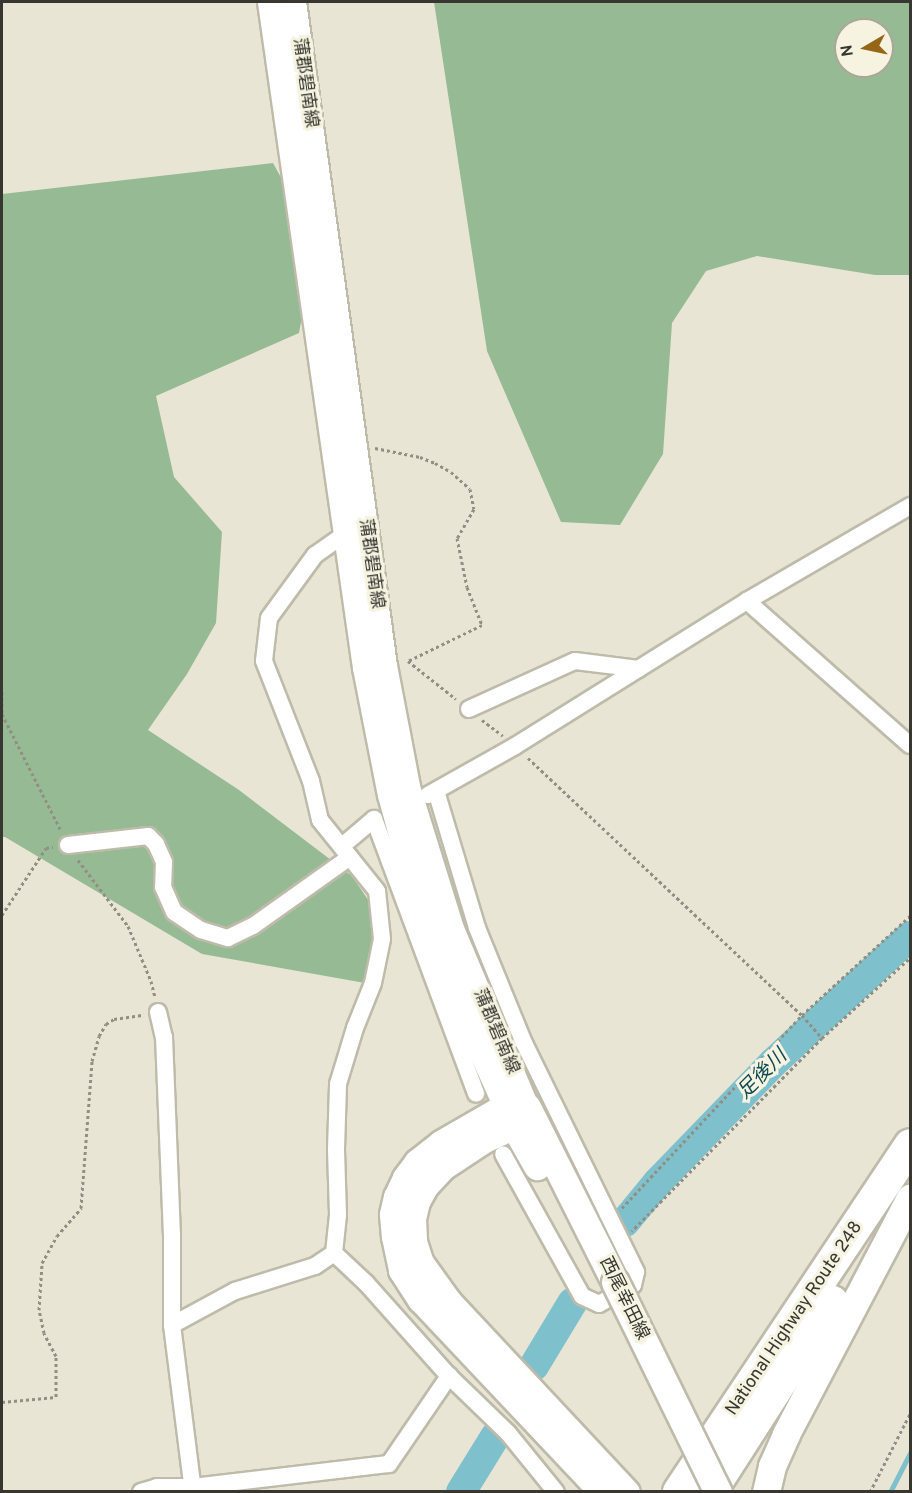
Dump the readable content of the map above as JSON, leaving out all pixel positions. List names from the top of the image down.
{
  "streets": {
    "highway": ["National Highway Route 248"],
    "main road": ["蒲郡碧南線", "西尾幸田線"]
  },
  "crossings": [
    ["蒲郡碧南線", "西尾幸田線"],
    ["西尾幸田線", "National Highway Route 248"]
  ],
  "water": ["足後川"],
  "north": "left"
}
